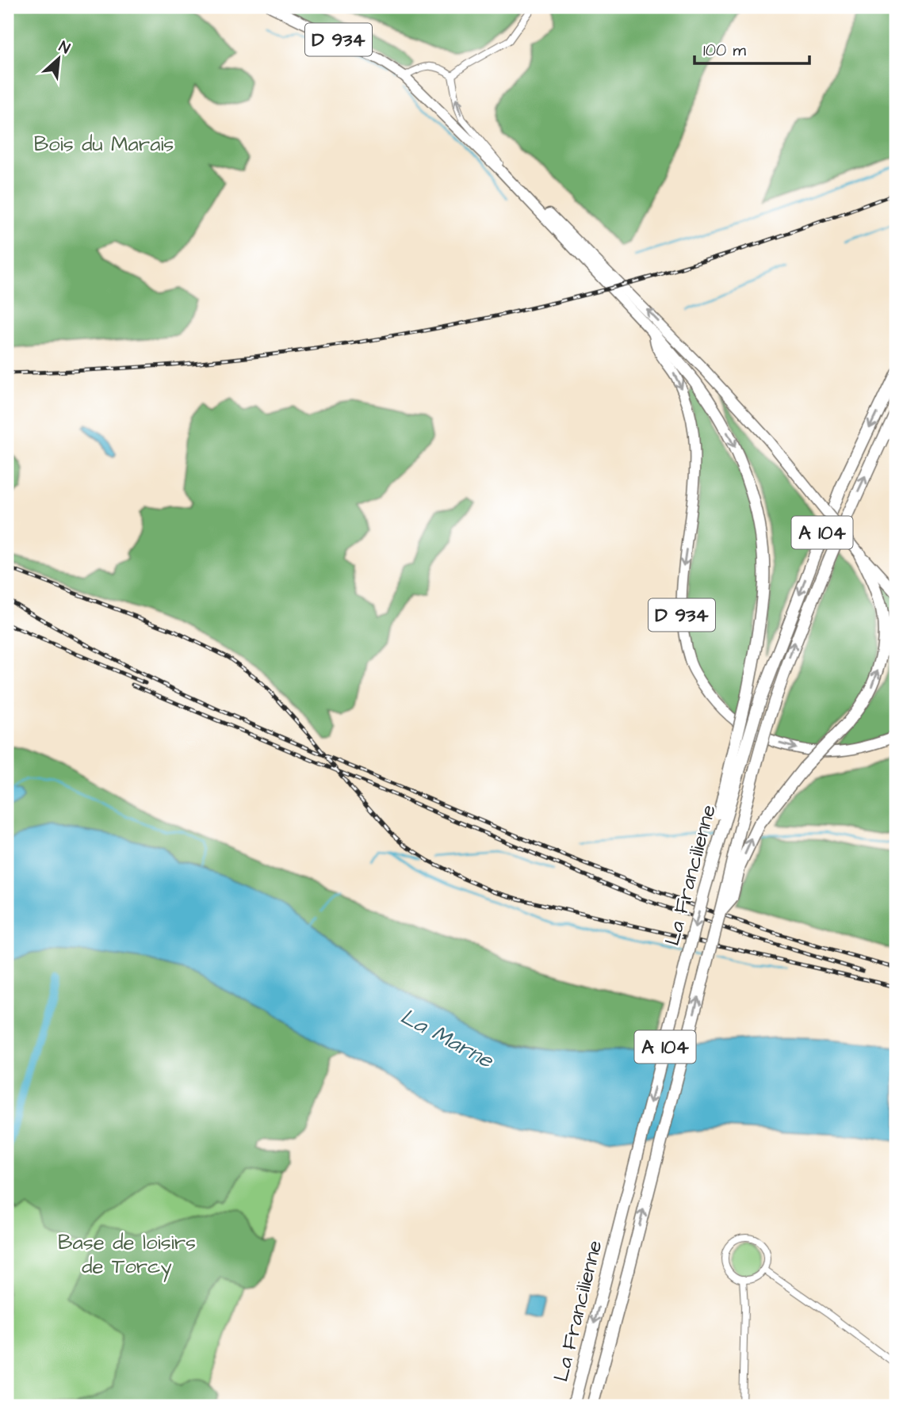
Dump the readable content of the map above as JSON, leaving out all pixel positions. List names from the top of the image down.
{
  "streets": {
    "highway": ["A 104", "La Francilienne"],
    "main road": ["D 934"]
  },
  "water": ["La Marne"],
  "parks": ["Bois du Marais", "Base de loisirs de Torcy"],
  "scale_bar": "100 m",
  "north": "top right"
}
